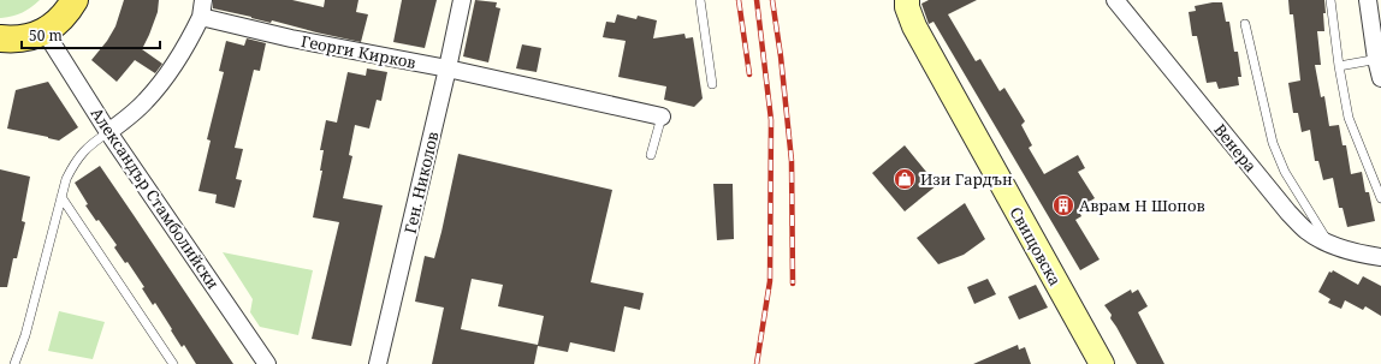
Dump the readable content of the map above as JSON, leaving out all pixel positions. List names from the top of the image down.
{
  "streets": {
    "street": [
      "Георги Кирков",
      "Венера",
      "Ген. Николов",
      "Александър Стамболийски",
      "Свищовска"
    ]
  },
  "crossings": [
    ["Георги Кирков", "Ген. Николов"]
  ],
  "places": {
    "shop": ["Изи Гардън"],
    "building": ["Аврам Н Шопов"]
  },
  "scale_bar": "50 m"
}
